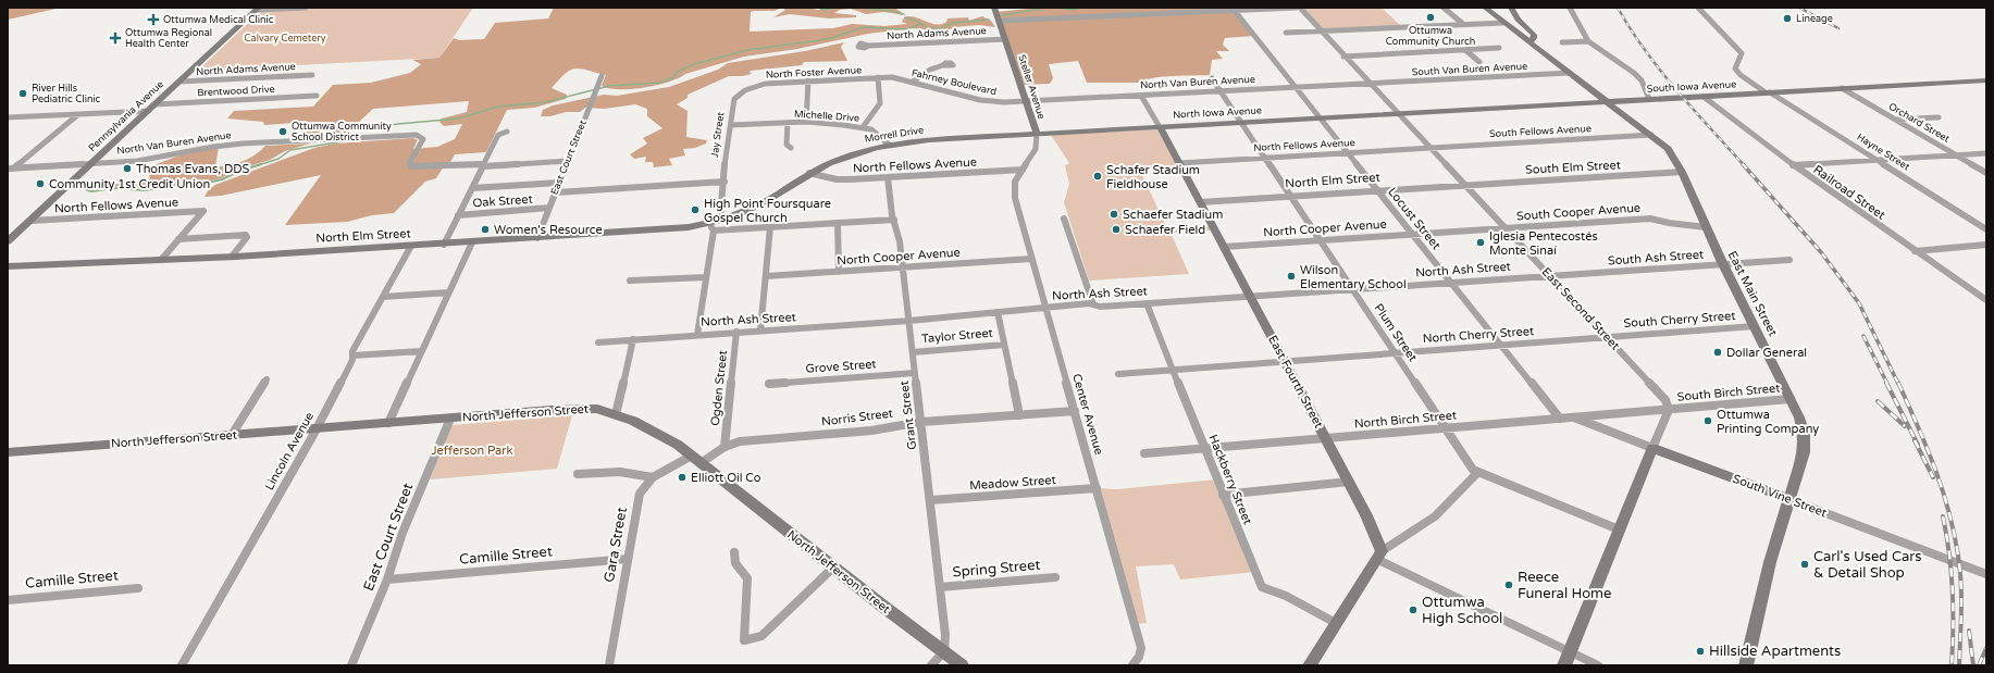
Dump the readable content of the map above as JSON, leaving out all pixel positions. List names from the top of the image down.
{
  "streets": {
    "main road": [
      "Steller Avenue",
      "South Iowa Avenue",
      "North Iowa Avenue",
      "Pennsylvania Avenue",
      "Morrell Drive",
      "North Elm Street",
      "East Main Street",
      "East Fourth Street",
      "North Jefferson Street",
      "South Vine Street"
    ],
    "street": [
      "North Adams Avenue",
      "South Van Buren Avenue",
      "North Foster Avenue",
      "Fahrney Boulevard",
      "North Van Buren Avenue",
      "Brentwood Drive",
      "Michelle Drive",
      "Orchard Street",
      "South Fellows Avenue",
      "Jay Street",
      "North Fellows Avenue",
      "Hayne Street",
      "East Court Street",
      "South Elm Street",
      "Railroad Street",
      "Oak Street",
      "South Cooper Avenue",
      "Locust Street",
      "North Cooper Avenue",
      "South Ash Street",
      "North Ash Street",
      "East Second Street",
      "South Cherry Street",
      "Plum Street",
      "North Cherry Street",
      "Taylor Street",
      "Grove Street",
      "Ogden Street",
      "South Birch Street",
      "Center Avenue",
      "Grant Street",
      "Norris Street",
      "North Birch Street",
      "Lincoln Avenue",
      "Hackberry Street",
      "Meadow Street",
      "Gara Street",
      "Camille Street",
      "Spring Street"
    ]
  },
  "crossings": [
    ["North Adams Avenue", "Steller Avenue"],
    ["North Adams Avenue", "Pennsylvania Avenue"],
    ["South Van Buren Avenue", "North Van Buren Avenue"],
    ["South Van Buren Avenue", "East Main Street"],
    ["South Van Buren Avenue", "East Second Street"],
    ["North Foster Avenue", "Fahrney Boulevard"],
    ["North Foster Avenue", "Jay Street"],
    ["Fahrney Boulevard", "North Van Buren Avenue"],
    ["Fahrney Boulevard", "Steller Avenue"],
    ["North Van Buren Avenue", "Steller Avenue"],
    ["North Van Buren Avenue", "Pennsylvania Avenue"],
    ["North Van Buren Avenue", "Locust Street"],
    ["North Van Buren Avenue", "East Second Street"],
    ["North Van Buren Avenue", "Plum Street"],
    ["North Van Buren Avenue", "East Fourth Street"],
    ["Steller Avenue", "North Iowa Avenue"],
    ["Steller Avenue", "Morrell Drive"],
    ["Steller Avenue", "North Fellows Avenue"],
    ["Steller Avenue", "Center Avenue"],
    ["South Iowa Avenue", "North Iowa Avenue"],
    ["South Iowa Avenue", "Orchard Street"],
    ["South Iowa Avenue", "Hayne Street"],
    ["South Iowa Avenue", "Railroad Street"],
    ["South Iowa Avenue", "East Main Street"],
    ["South Iowa Avenue", "East Second Street"],
    ["Brentwood Drive", "Pennsylvania Avenue"],
    ["North Iowa Avenue", "Morrell Drive"],
    ["North Iowa Avenue", "Locust Street"],
    ["North Iowa Avenue", "East Second Street"],
    ["North Iowa Avenue", "Plum Street"],
    ["North Iowa Avenue", "East Fourth Street"],
    ["Pennsylvania Avenue", "North Fellows Avenue"],
    ["Michelle Drive", "Jay Street"],
    ["Michelle Drive", "Morrell Drive"],
    ["South Fellows Avenue", "North Fellows Avenue"],
    ["South Fellows Avenue", "East Main Street"],
    ["South Fellows Avenue", "East Second Street"],
    ["Jay Street", "Morrell Drive"],
    ["Jay Street", "North Elm Street"],
    ["Morrell Drive", "North Fellows Avenue"],
    ["Morrell Drive", "North Elm Street"],
    ["North Fellows Avenue", "Locust Street"],
    ["North Fellows Avenue", "East Second Street"],
    ["North Fellows Avenue", "Plum Street"],
    ["North Fellows Avenue", "East Fourth Street"],
    ["North Fellows Avenue", "Center Avenue"],
    ["North Fellows Avenue", "Grant Street"],
    ["East Court Street", "North Elm Street"],
    ["East Court Street", "Oak Street"],
    ["East Court Street", "North Jefferson Street"],
    ["East Court Street", "Camille Street"],
    ["South Elm Street", "North Elm Street"],
    ["South Elm Street", "East Main Street"],
    ["South Elm Street", "East Second Street"],
    ["North Elm Street", "Locust Street"],
    ["North Elm Street", "East Second Street"],
    ["North Elm Street", "Plum Street"],
    ["North Elm Street", "East Fourth Street"],
    ["North Elm Street", "Grant Street"],
    ["North Elm Street", "Lincoln Avenue"],
    ["South Cooper Avenue", "North Cooper Avenue"],
    ["South Cooper Avenue", "East Main Street"],
    ["South Cooper Avenue", "East Second Street"],
    ["Locust Street", "North Cooper Avenue"],
    ["Locust Street", "North Ash Street"],
    ["Locust Street", "North Cherry Street"],
    ["Locust Street", "North Birch Street"],
    ["North Cooper Avenue", "East Second Street"],
    ["North Cooper Avenue", "Plum Street"],
    ["North Cooper Avenue", "East Fourth Street"],
    ["North Cooper Avenue", "Center Avenue"],
    ["North Cooper Avenue", "Grant Street"],
    ["South Ash Street", "North Ash Street"],
    ["South Ash Street", "East Main Street"],
    ["South Ash Street", "East Second Street"],
    ["North Ash Street", "East Second Street"],
    ["North Ash Street", "Plum Street"],
    ["North Ash Street", "East Fourth Street"],
    ["North Ash Street", "Ogden Street"],
    ["North Ash Street", "Center Avenue"],
    ["North Ash Street", "Grant Street"],
    ["North Ash Street", "Hackberry Street"],
    ["East Main Street", "South Cherry Street"],
    ["East Main Street", "South Birch Street"],
    ["East Main Street", "South Vine Street"],
    ["East Second Street", "South Cherry Street"],
    ["East Second Street", "North Cherry Street"],
    ["East Second Street", "South Birch Street"],
    ["East Second Street", "North Birch Street"],
    ["South Cherry Street", "North Cherry Street"],
    ["Plum Street", "North Cherry Street"],
    ["Plum Street", "North Birch Street"],
    ["North Cherry Street", "East Fourth Street"],
    ["North Cherry Street", "Hackberry Street"],
    ["Taylor Street", "Grant Street"],
    ["Grove Street", "Grant Street"],
    ["East Fourth Street", "North Birch Street"],
    ["Ogden Street", "Norris Street"],
    ["South Birch Street", "North Birch Street"],
    ["North Jefferson Street", "Grant Street"],
    ["North Jefferson Street", "Norris Street"],
    ["North Jefferson Street", "Lincoln Avenue"],
    ["North Jefferson Street", "Gara Street"],
    ["Center Avenue", "Norris Street"],
    ["Center Avenue", "Meadow Street"],
    ["Grant Street", "Norris Street"],
    ["Grant Street", "Meadow Street"],
    ["Grant Street", "Spring Street"],
    ["Norris Street", "Gara Street"],
    ["North Birch Street", "Hackberry Street"],
    ["North Birch Street", "South Vine Street"],
    ["Gara Street", "Camille Street"]
  ],
  "parks": ["Calvary Cemetery", "Jefferson Park"],
  "places": {
    "other": [
      "Ottumwa Community Church",
      "Lineage",
      "River Hills Pediatric Clinic",
      "Ottumwa Community School District",
      "Thomas Evans, DDS",
      "Schafer Stadium Fieldhouse",
      "Community 1st Credit Union",
      "High Point Foursquare Gospel Church",
      "Schaefer Stadium",
      "Women's Resource",
      "Schaefer Field",
      "Iglesia Pentecostés Monte Sinaí",
      "Wilson Elementary School",
      "Dollar General",
      "Ottumwa Printing Company",
      "Elliott Oil Co",
      "Carl's Used Cars & Detail Shop",
      "Reece Funeral Home",
      "Ottumwa High School",
      "Hillside Apartments"
    ],
    "health": ["Ottumwa Medical Clinic", "Ottumwa Regional Health Center"]
  }
}
